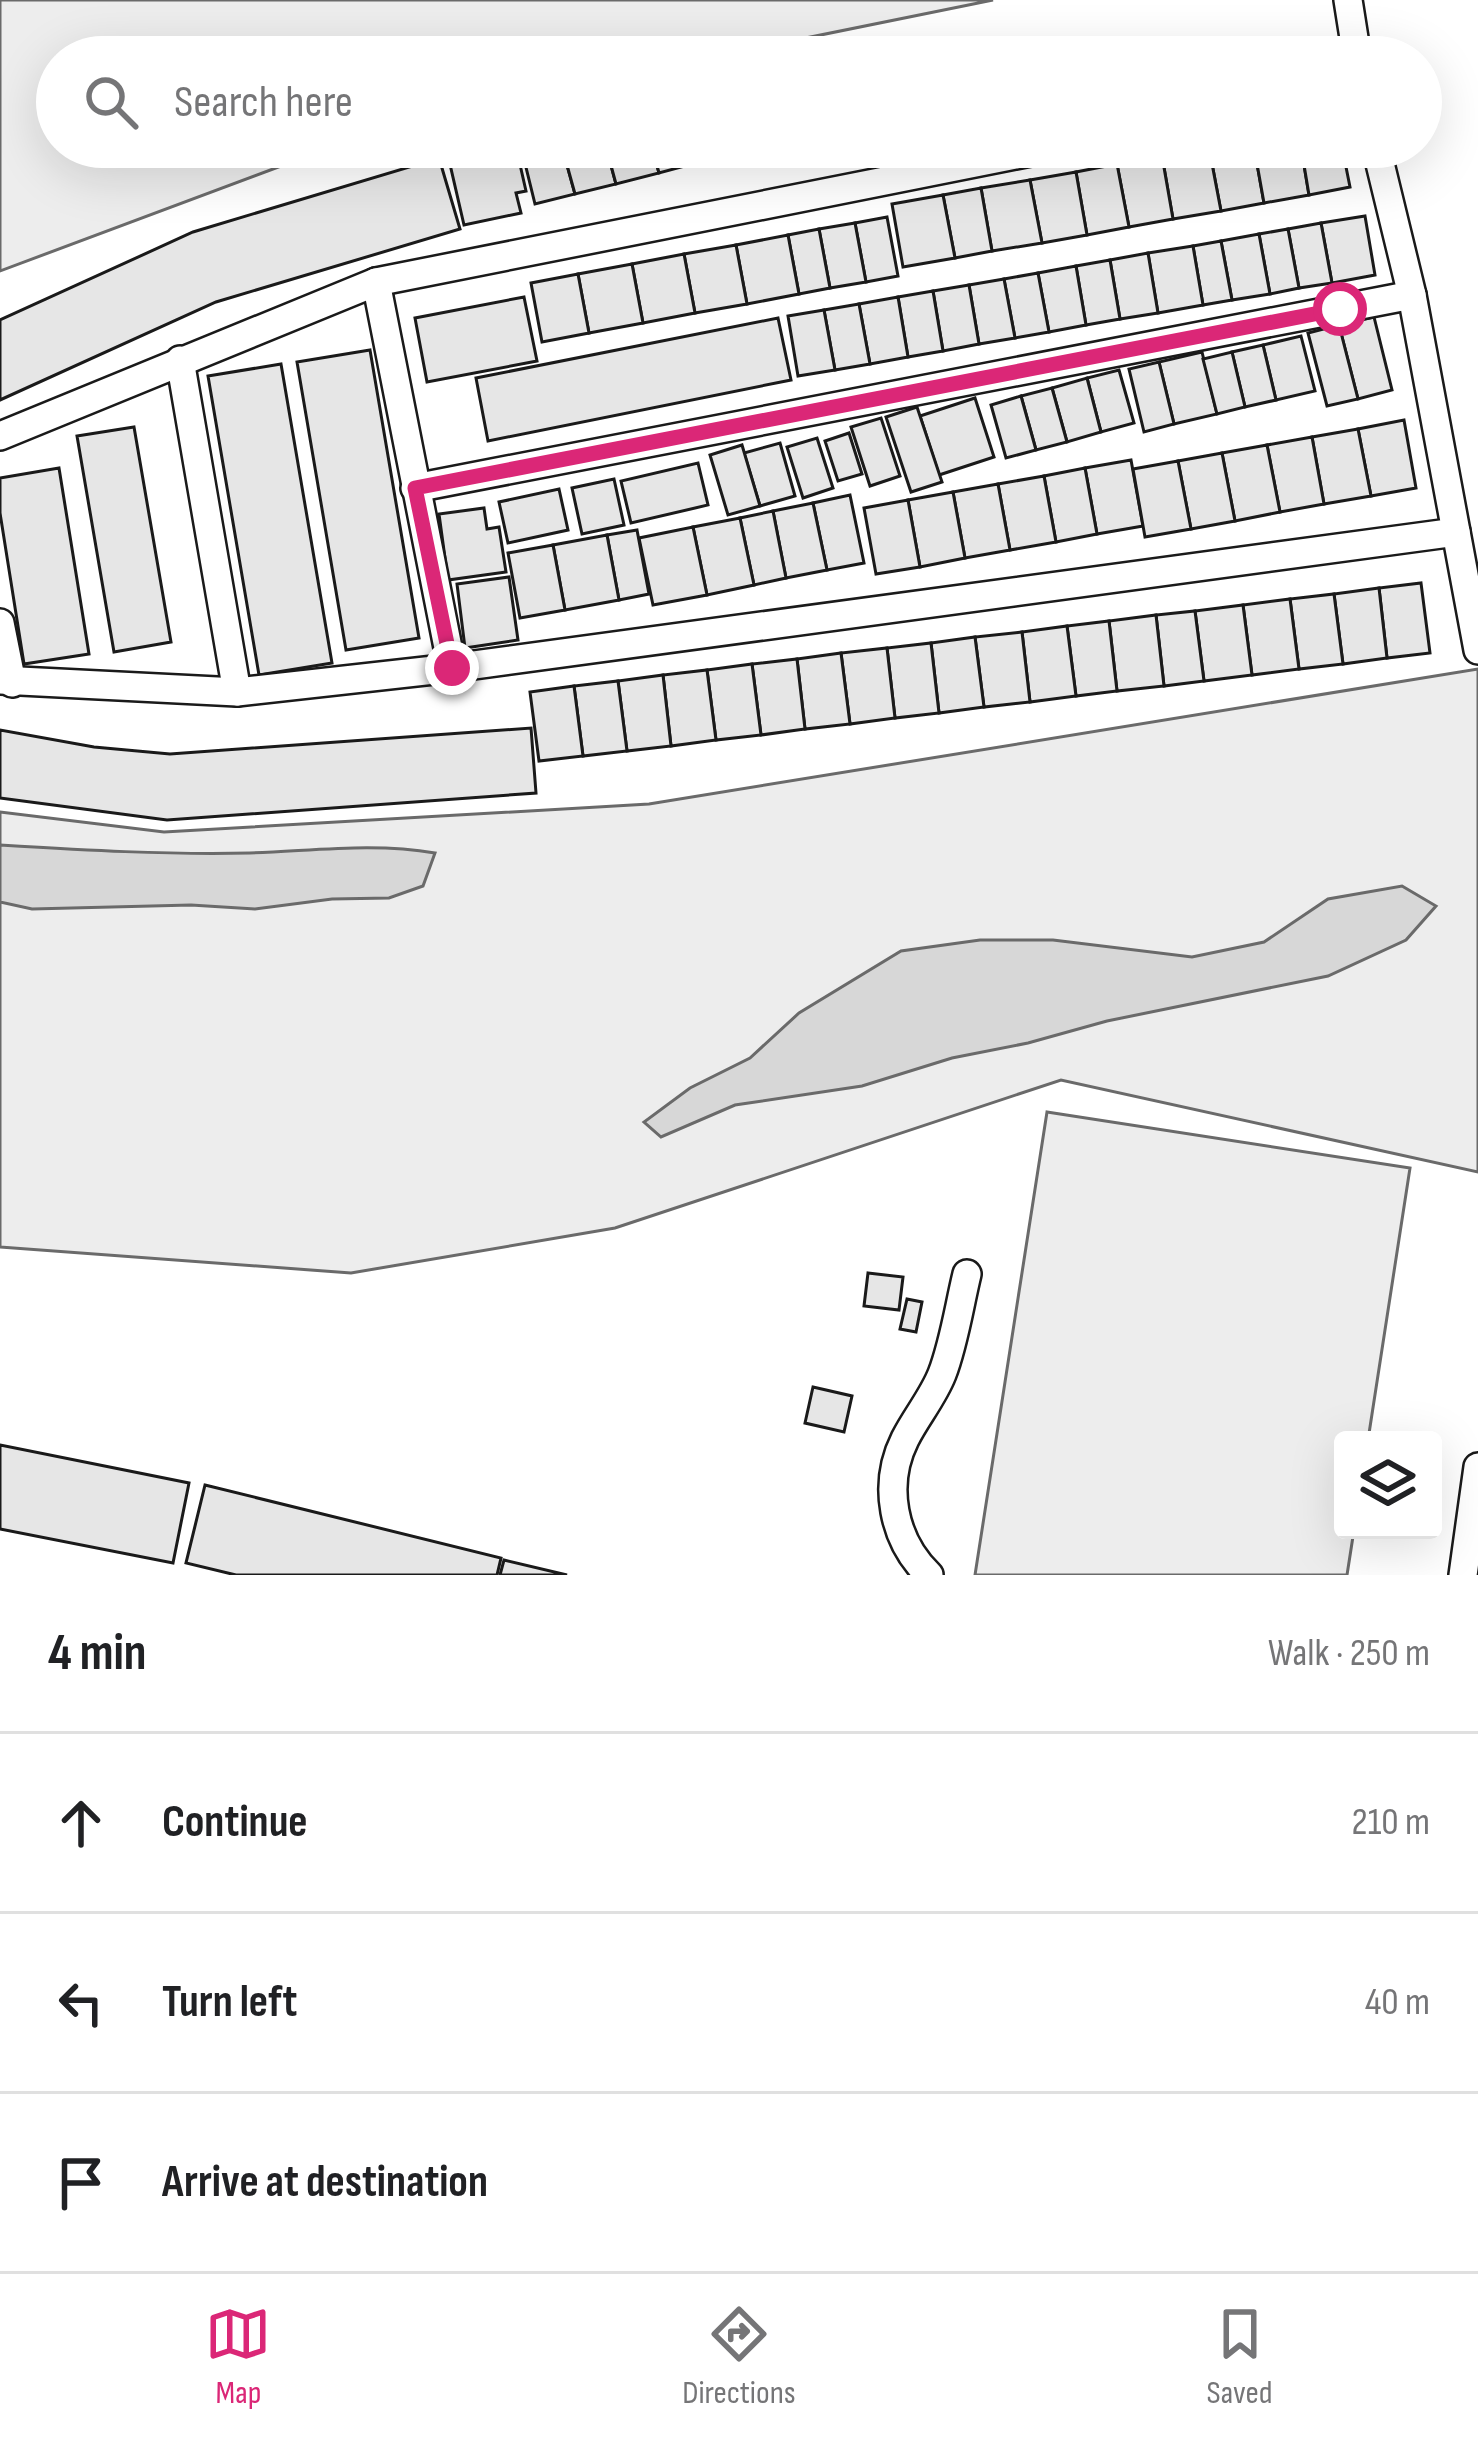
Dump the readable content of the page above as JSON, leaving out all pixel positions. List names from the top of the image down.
{
  "page": {
    "search": "Search here",
    "heading": ["4 min", "Walk · 250 m"],
    "list": [
      ["Continue", "210 m"],
      ["Turn left", "40 m"],
      "Arrive at destination"
    ],
    "nav": ["Map", "Directions", "Saved"]
  }
}
